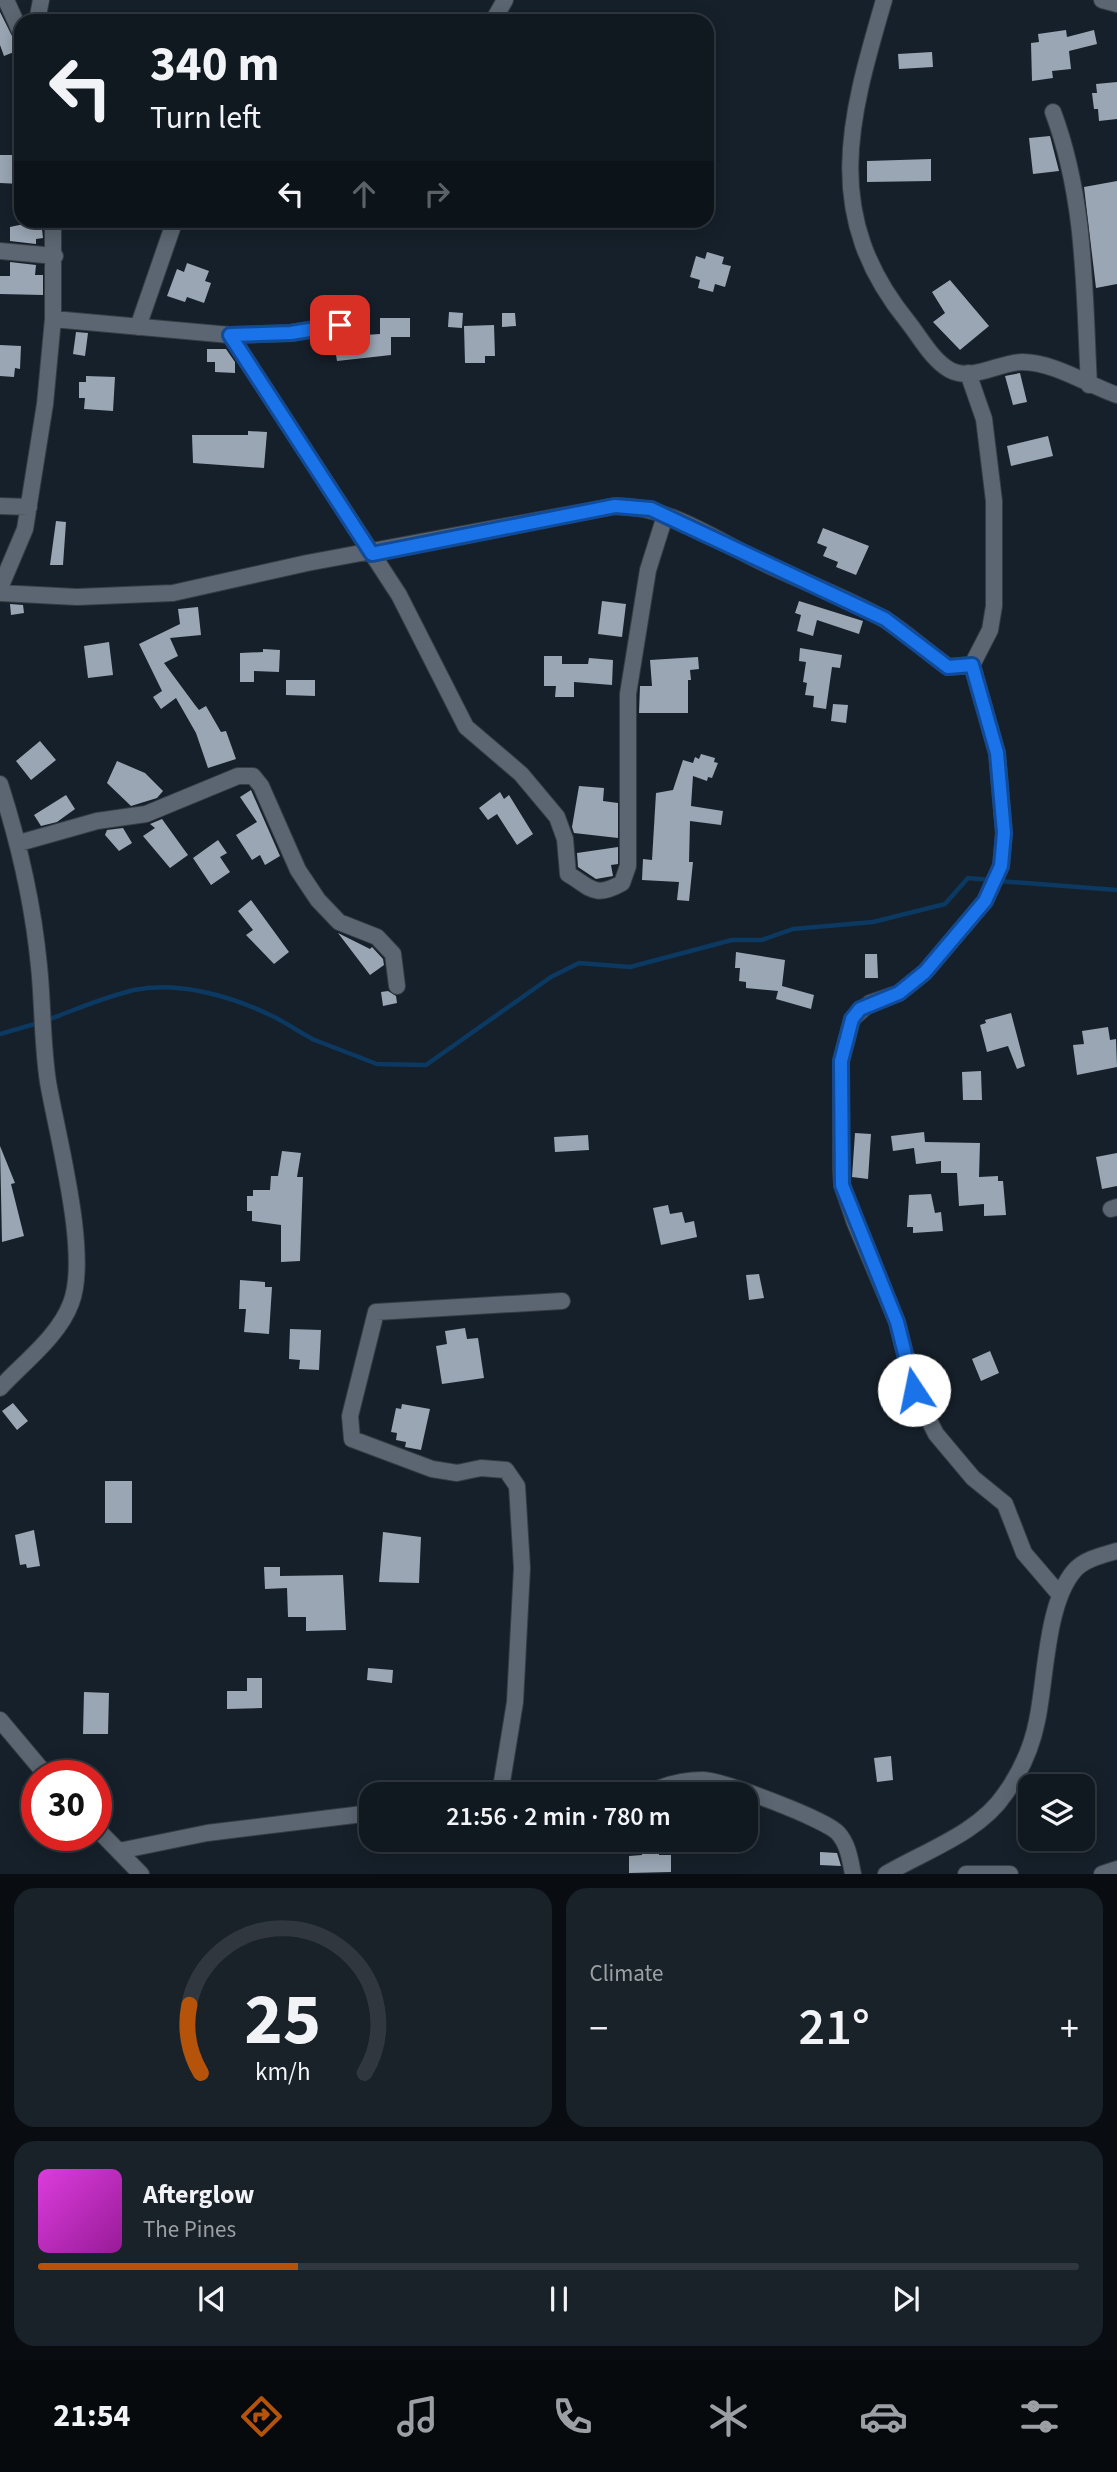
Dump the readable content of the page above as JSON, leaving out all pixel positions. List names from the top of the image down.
{
  "page": {
    "turn": ["340 m", "Turn left"],
    "limit": "30",
    "trip": "21:56 · 2 min · 780 m",
    "tile": "Climate",
    "heat": ["−", "21°", "+"],
    "song": ["Afterglow", "The Pines"],
    "tabs": "21:54",
    "gauge": ["25", "km/h"]
  }
}
